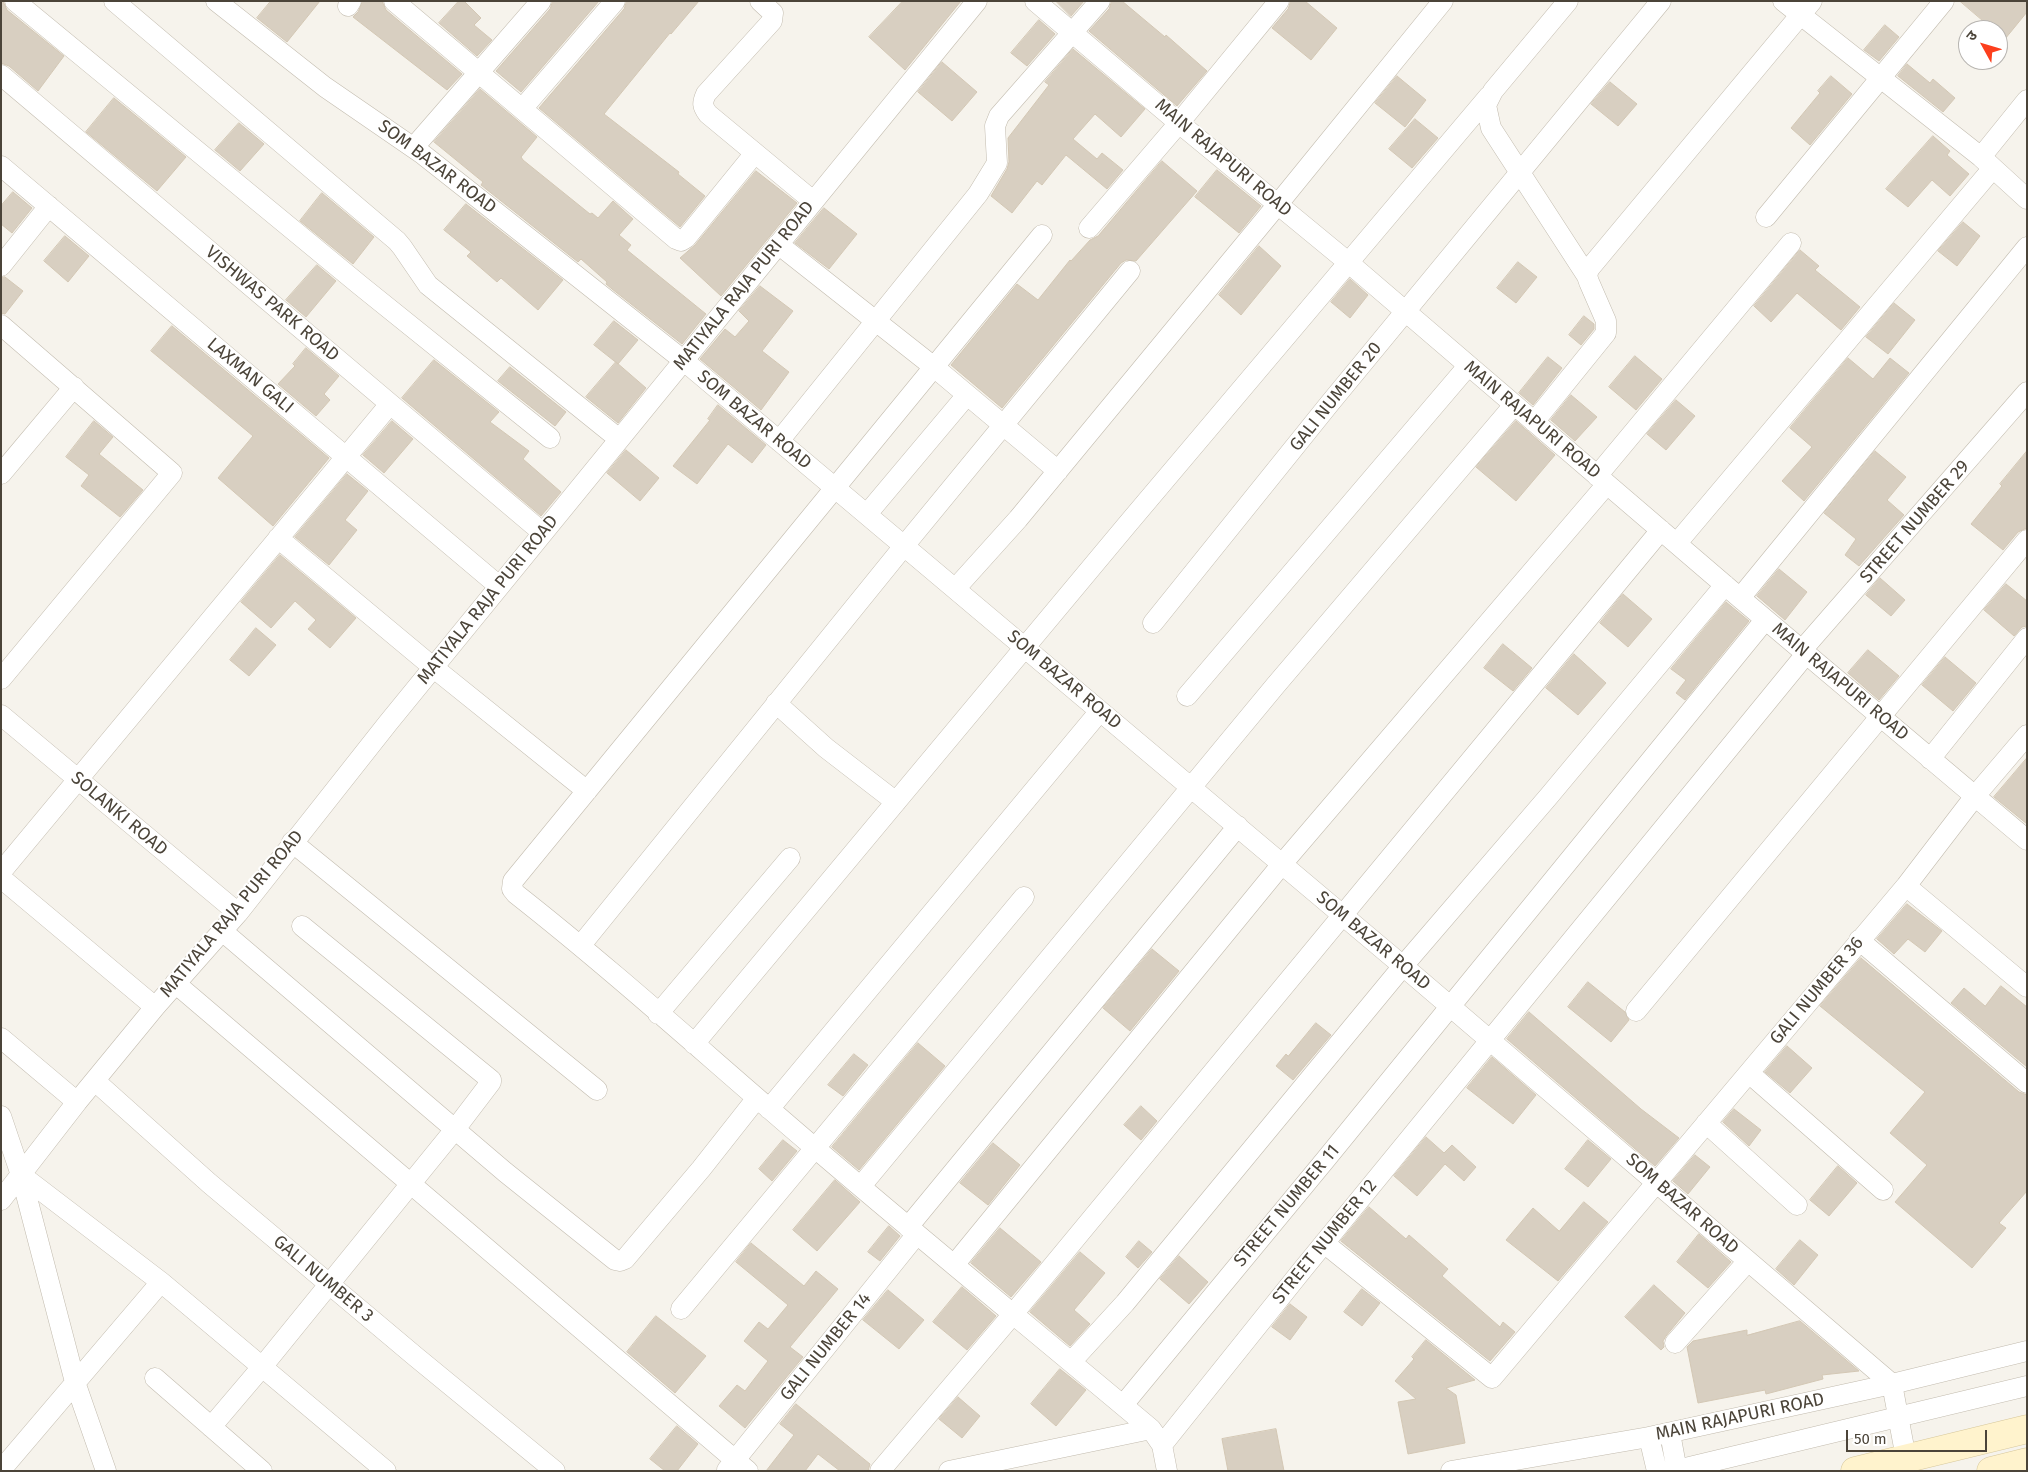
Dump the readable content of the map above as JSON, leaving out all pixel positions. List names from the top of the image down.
{
  "streets": {
    "street": [
      "MAIN RAJAPURI ROAD",
      "SOM BAZAR ROAD",
      "MATIYALA RAJA PURI ROAD",
      "VISHWAS PARK ROAD",
      "LAXMAN GALI",
      "GALI NUMBER 20",
      "STREET NUMBER 29",
      "SOLANKI ROAD",
      "GALI NUMBER 36",
      "STREET NUMBER 11",
      "STREET NUMBER 12",
      "GALI NUMBER 3",
      "GALI NUMBER 14"
    ]
  },
  "crossings": [
    ["MAIN RAJAPURI ROAD", "SOM BAZAR ROAD"],
    ["MAIN RAJAPURI ROAD", "GALI NUMBER 20"],
    ["MAIN RAJAPURI ROAD", "STREET NUMBER 29"],
    ["MAIN RAJAPURI ROAD", "GALI NUMBER 36"],
    ["MAIN RAJAPURI ROAD", "STREET NUMBER 11"],
    ["SOM BAZAR ROAD", "MATIYALA RAJA PURI ROAD"],
    ["SOM BAZAR ROAD", "STREET NUMBER 29"],
    ["SOM BAZAR ROAD", "GALI NUMBER 36"],
    ["SOM BAZAR ROAD", "STREET NUMBER 11"],
    ["SOM BAZAR ROAD", "STREET NUMBER 12"],
    ["SOM BAZAR ROAD", "GALI NUMBER 14"],
    ["MATIYALA RAJA PURI ROAD", "VISHWAS PARK ROAD"],
    ["MATIYALA RAJA PURI ROAD", "LAXMAN GALI"],
    ["MATIYALA RAJA PURI ROAD", "SOLANKI ROAD"],
    ["MATIYALA RAJA PURI ROAD", "GALI NUMBER 3"],
    ["STREET NUMBER 29", "STREET NUMBER 12"],
    ["GALI NUMBER 36", "STREET NUMBER 12"]
  ],
  "scale_bar": "50 m",
  "north": "top left"
}
